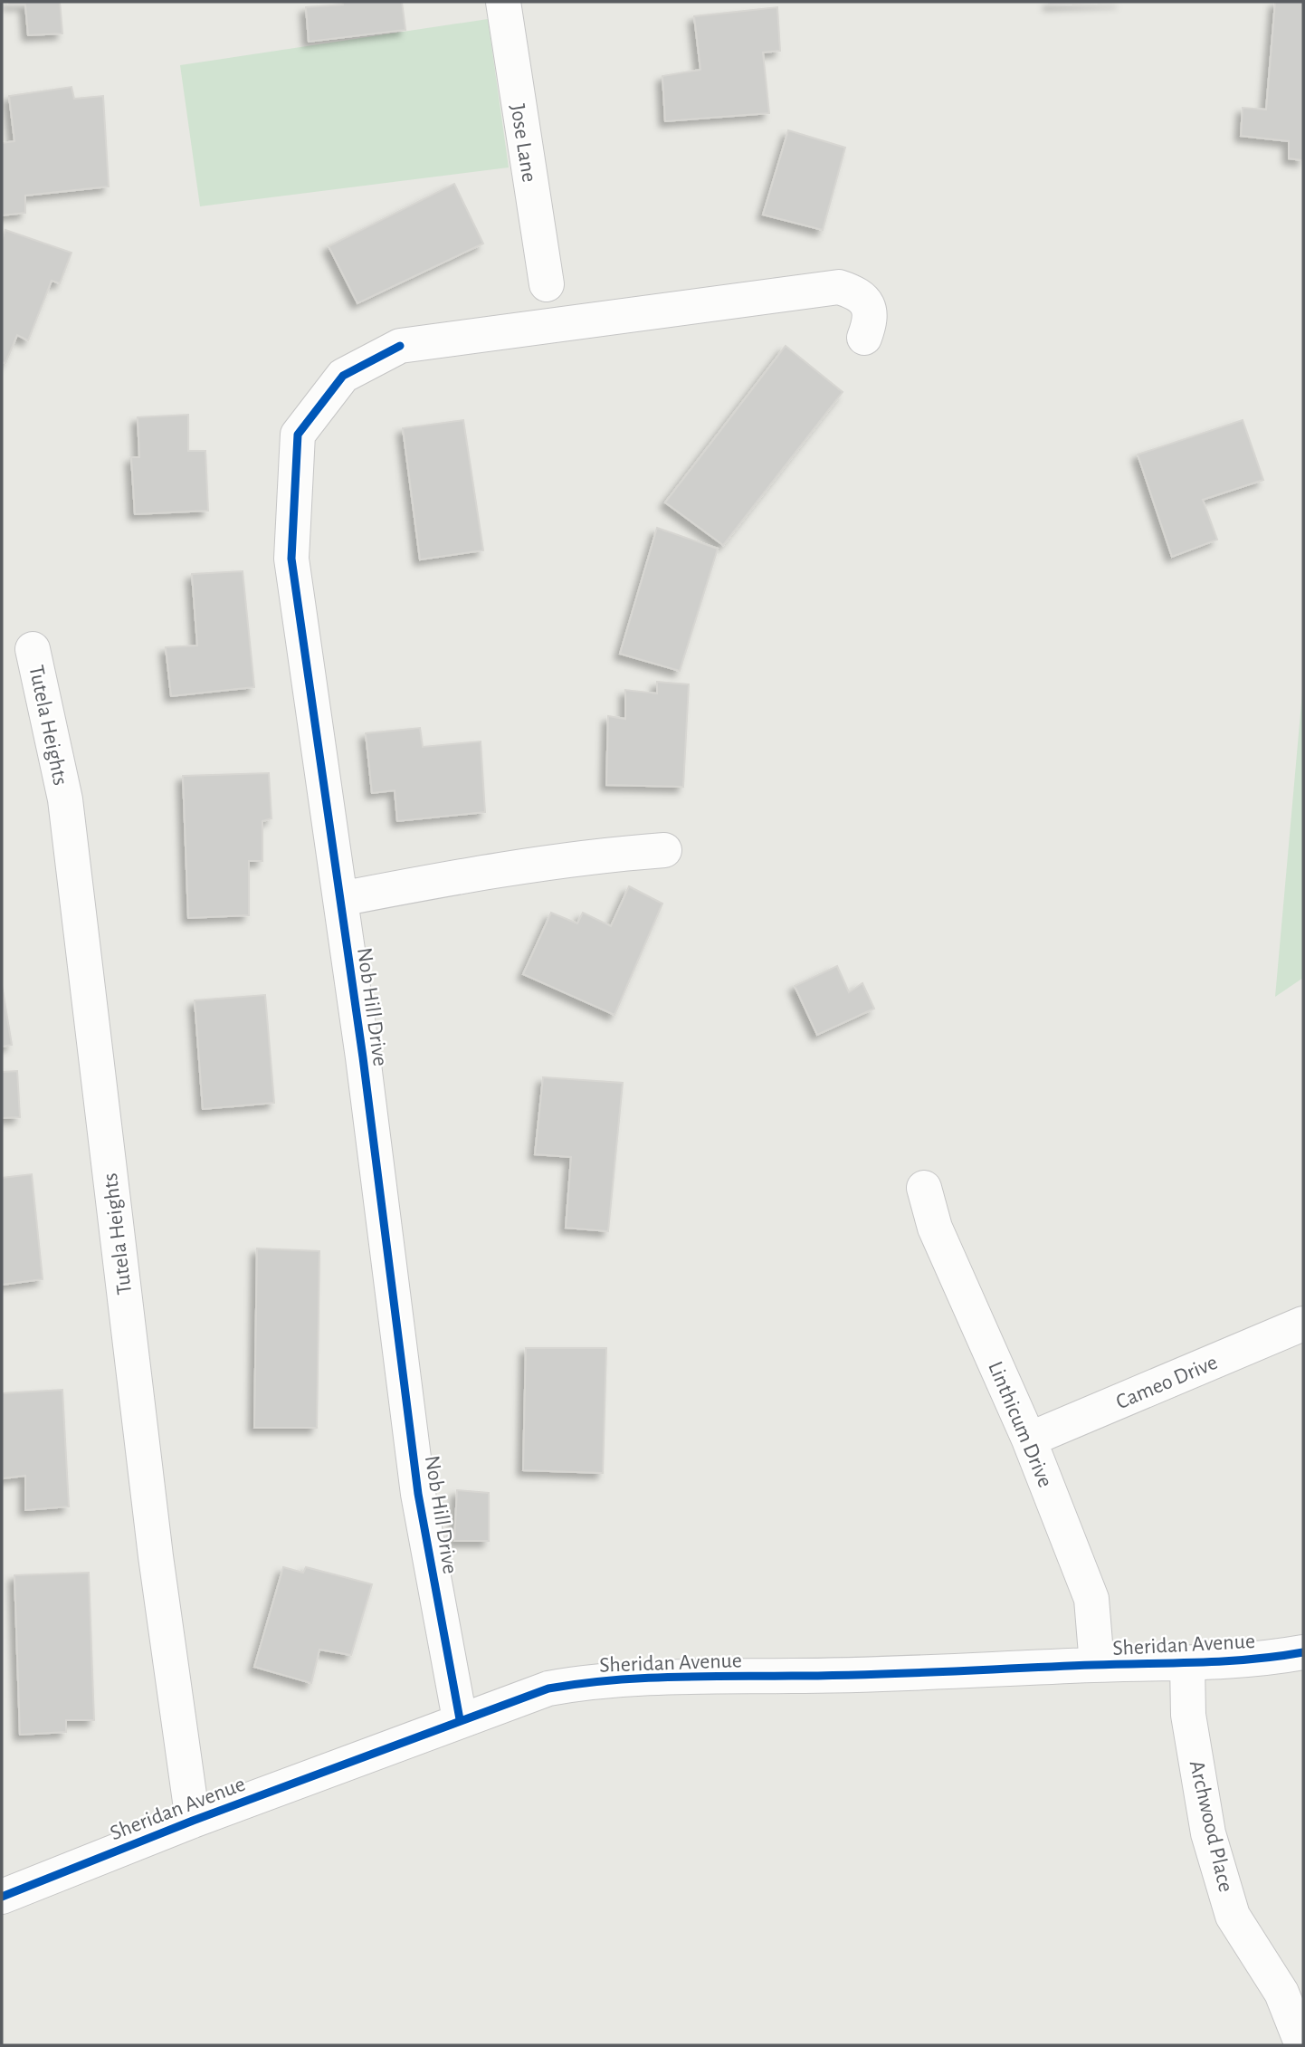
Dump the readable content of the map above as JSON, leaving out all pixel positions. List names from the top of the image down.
{
  "streets": {
    "street": [
      "Jose Lane",
      "Tutela Heights",
      "Nob Hill Drive",
      "Cameo Drive",
      "Linthicum Drive",
      "Sheridan Avenue",
      "Archwood Place"
    ]
  },
  "crossings": [
    ["Tutela Heights", "Sheridan Avenue"],
    ["Nob Hill Drive", "Sheridan Avenue"],
    ["Cameo Drive", "Linthicum Drive"],
    ["Linthicum Drive", "Sheridan Avenue"],
    ["Sheridan Avenue", "Archwood Place"]
  ]
}
